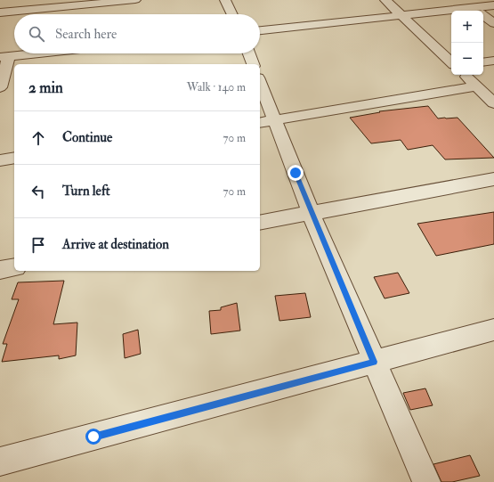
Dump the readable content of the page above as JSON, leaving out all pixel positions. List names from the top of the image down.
{
  "page": {
    "map_buttons": ["+", "−"],
    "search": "Search here",
    "heading": ["2 min", "Walk · 140 m"],
    "list": [
      ["Continue", "70 m"],
      ["Turn left", "70 m"],
      "Arrive at destination"
    ]
  }
}
